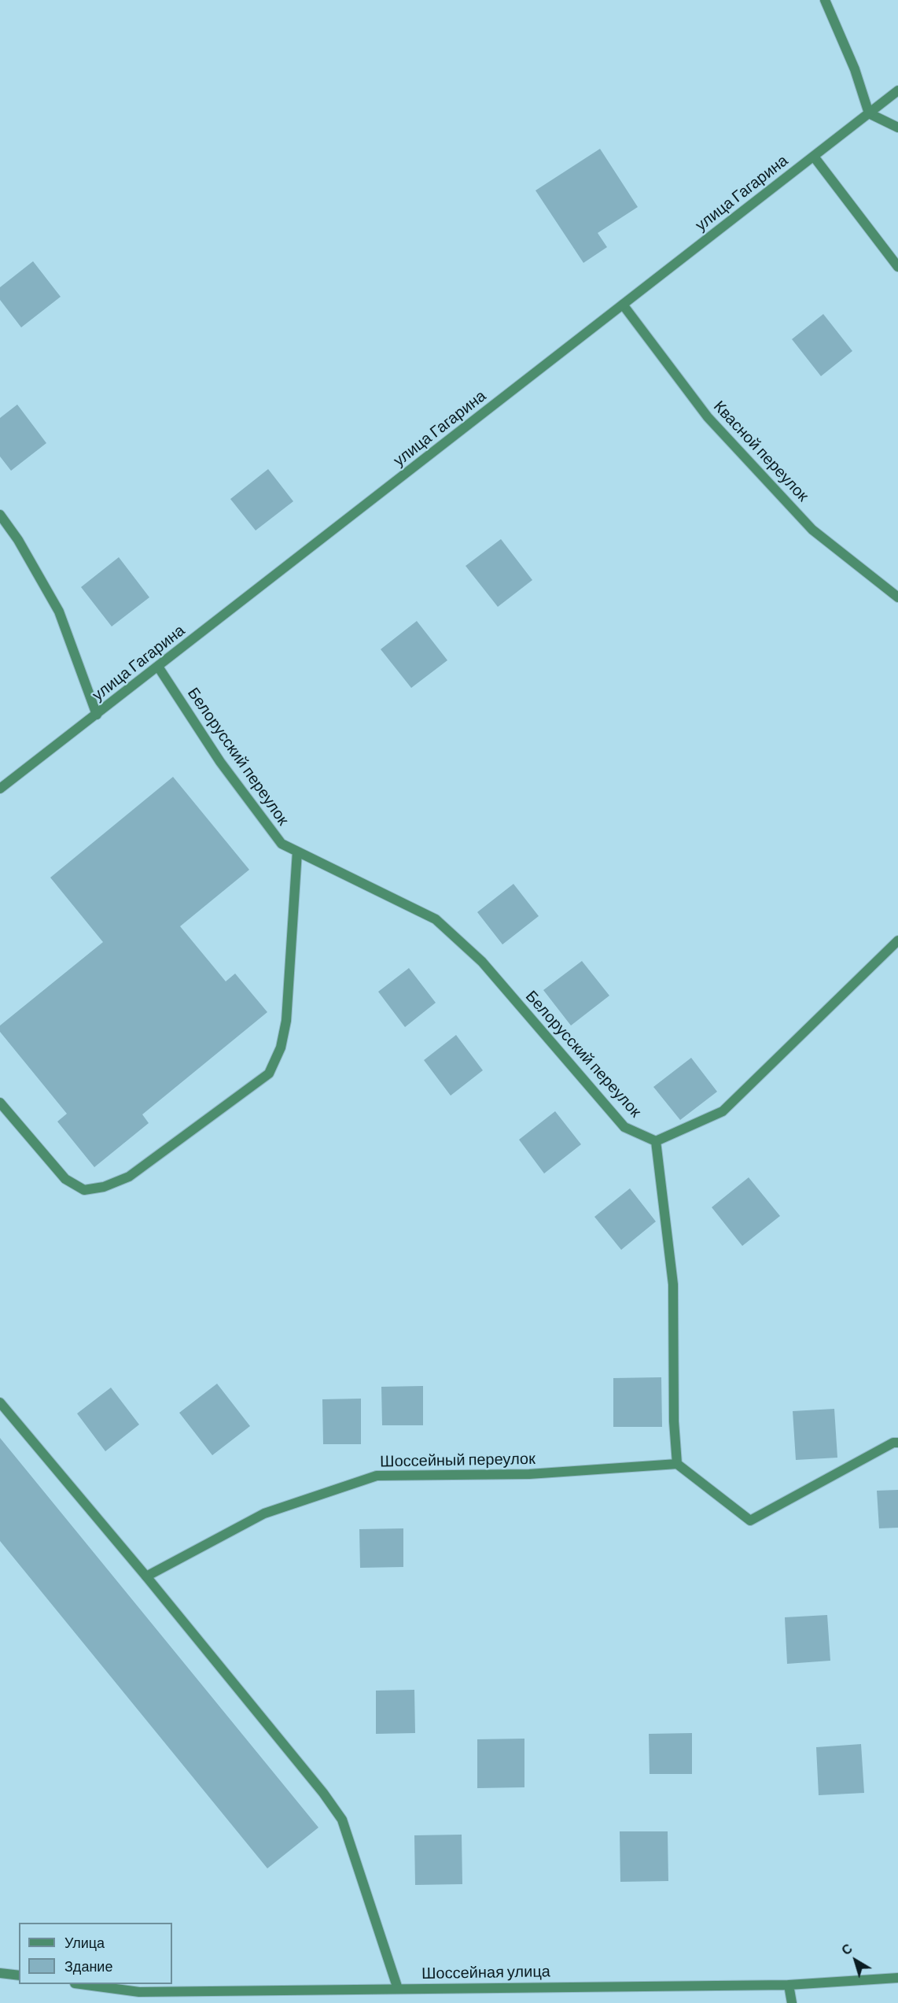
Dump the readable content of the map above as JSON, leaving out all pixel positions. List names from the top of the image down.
{
  "streets": {
    "street": [
      "улица Гагарина",
      "Квасной переулок",
      "Белорусский переулок",
      "Шоссейный переулок",
      "Шоссейная улица"
    ]
  },
  "crossings": [
    ["улица Гагарина", "Квасной переулок"],
    ["улица Гагарина", "Белорусский переулок"]
  ],
  "legend": ["Улица", "Здание"],
  "north": "top left"
}
